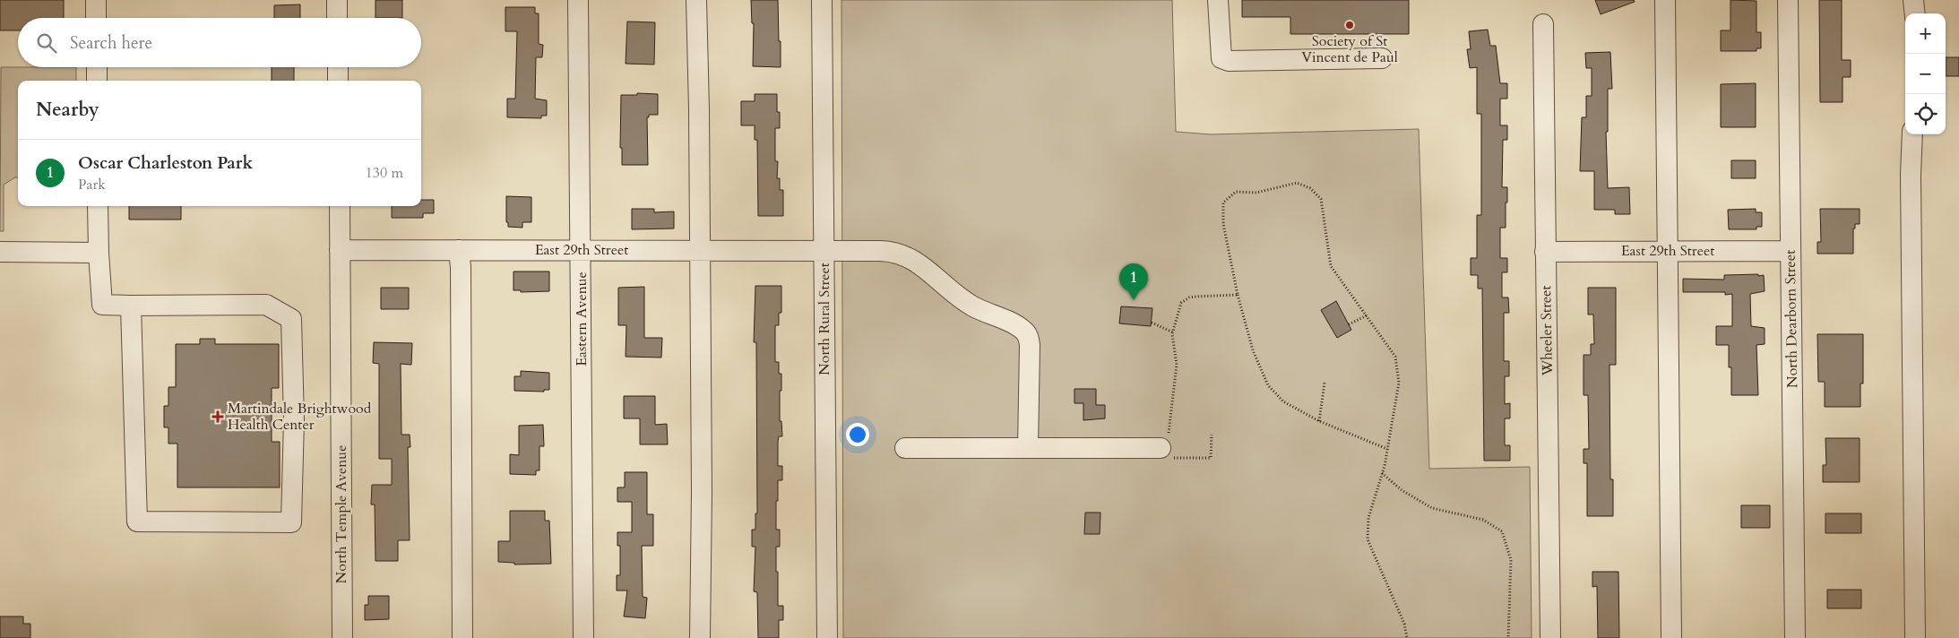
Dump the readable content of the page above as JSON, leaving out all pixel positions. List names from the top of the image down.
{
  "streets": {
    "street": [
      "East 29th Street",
      "Eastern Avenue",
      "North Rural Street",
      "North Dearborn Street",
      "Wheeler Street",
      "North Temple Avenue"
    ]
  },
  "crossings": [
    ["East 29th Street", "Eastern Avenue"],
    ["East 29th Street", "North Rural Street"],
    ["East 29th Street", "North Dearborn Street"],
    ["East 29th Street", "Wheeler Street"],
    ["East 29th Street", "North Temple Avenue"]
  ],
  "places": {
    "other": ["Society of St Vincent de Paul"],
    "health": ["Martindale Brightwood Health Center"]
  },
  "page": {
    "map_buttons": ["+", "−"],
    "search": "Search here",
    "heading": "Nearby",
    "list": [
      {
        "mark": "1",
        "name": "Oscar Charleston Park",
        "note": "Park",
        "value": "130 m"
      }
    ],
    "pins": "1"
  }
}
